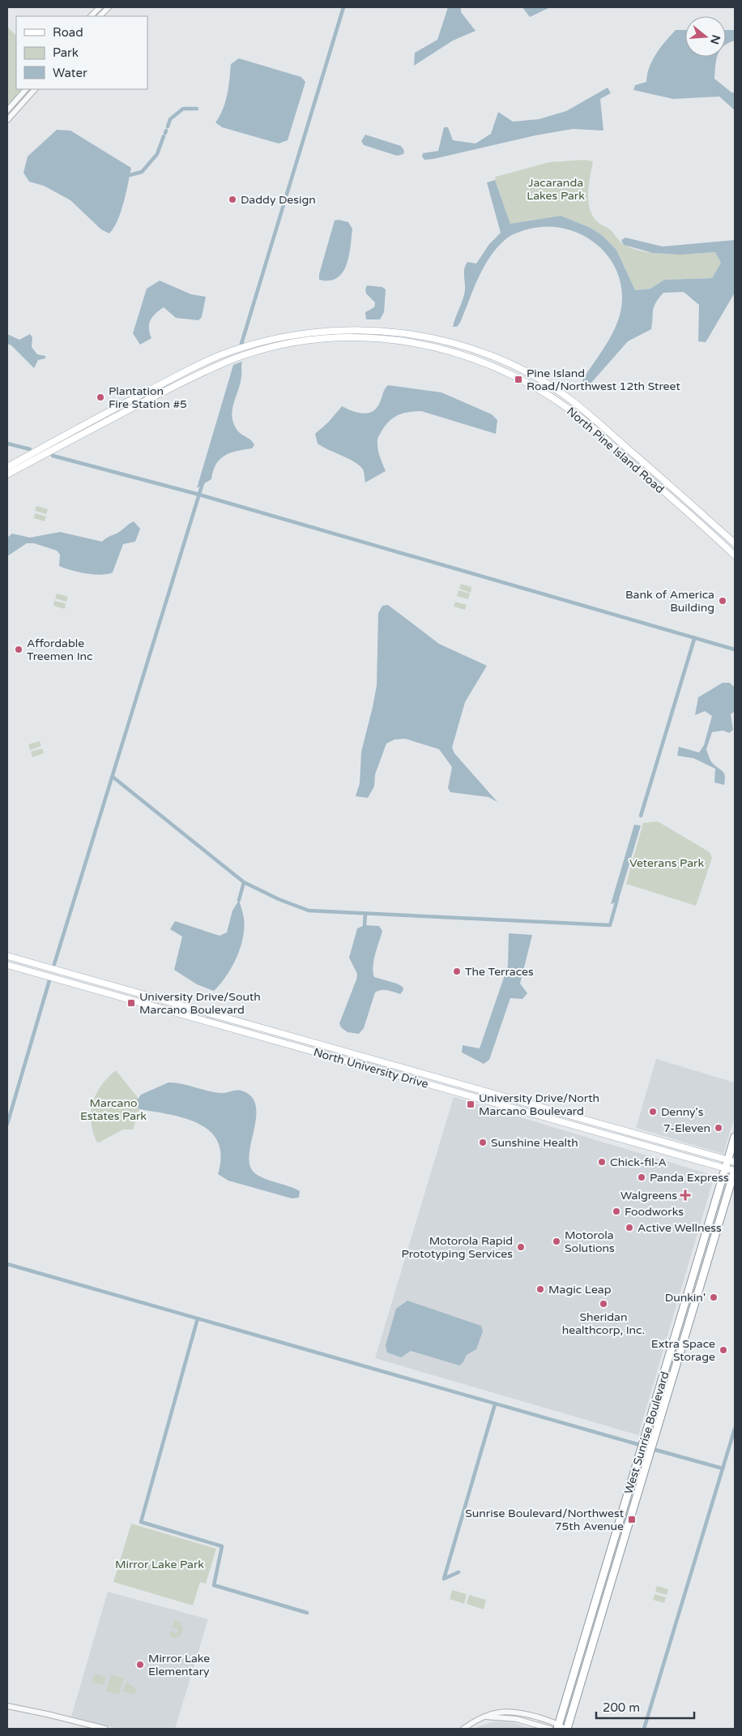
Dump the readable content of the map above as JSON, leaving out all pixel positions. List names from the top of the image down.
{
  "streets": {
    "highway": ["West Sunrise Boulevard"],
    "main road": ["North Pine Island Road", "North University Drive"]
  },
  "crossings": [
    ["North University Drive", "West Sunrise Boulevard"]
  ],
  "parks": [
    "Jacaranda Lakes Park",
    "Veterans Park",
    "Marcano Estates Park",
    "Mirror Lake Park"
  ],
  "places": {
    "other": [
      "Daddy Design",
      "Plantation Fire Station #5",
      "Bank of America Building",
      "Affordable Treemen Inc",
      "The Terraces",
      "Denny's",
      "7-Eleven",
      "Sunshine Health",
      "Chick-fil-A",
      "Panda Express",
      "Foodworks",
      "Active Wellness",
      "Motorola Solutions",
      "Motorola Rapid Prototyping Services",
      "Magic Leap",
      "Dunkin'",
      "Sheridan healthcorp, Inc.",
      "Extra Space Storage",
      "Mirror Lake Elementary"
    ],
    "transit": [
      "Pine Island Road/Northwest 12th Street",
      "University Drive/South Marcano Boulevard",
      "University Drive/North Marcano Boulevard",
      "Sunrise Boulevard/Northwest 75th Avenue"
    ],
    "health": ["Walgreens"]
  },
  "legend": ["Road", "Park", "Water"],
  "scale_bar": "200 m",
  "north": "right"
}
